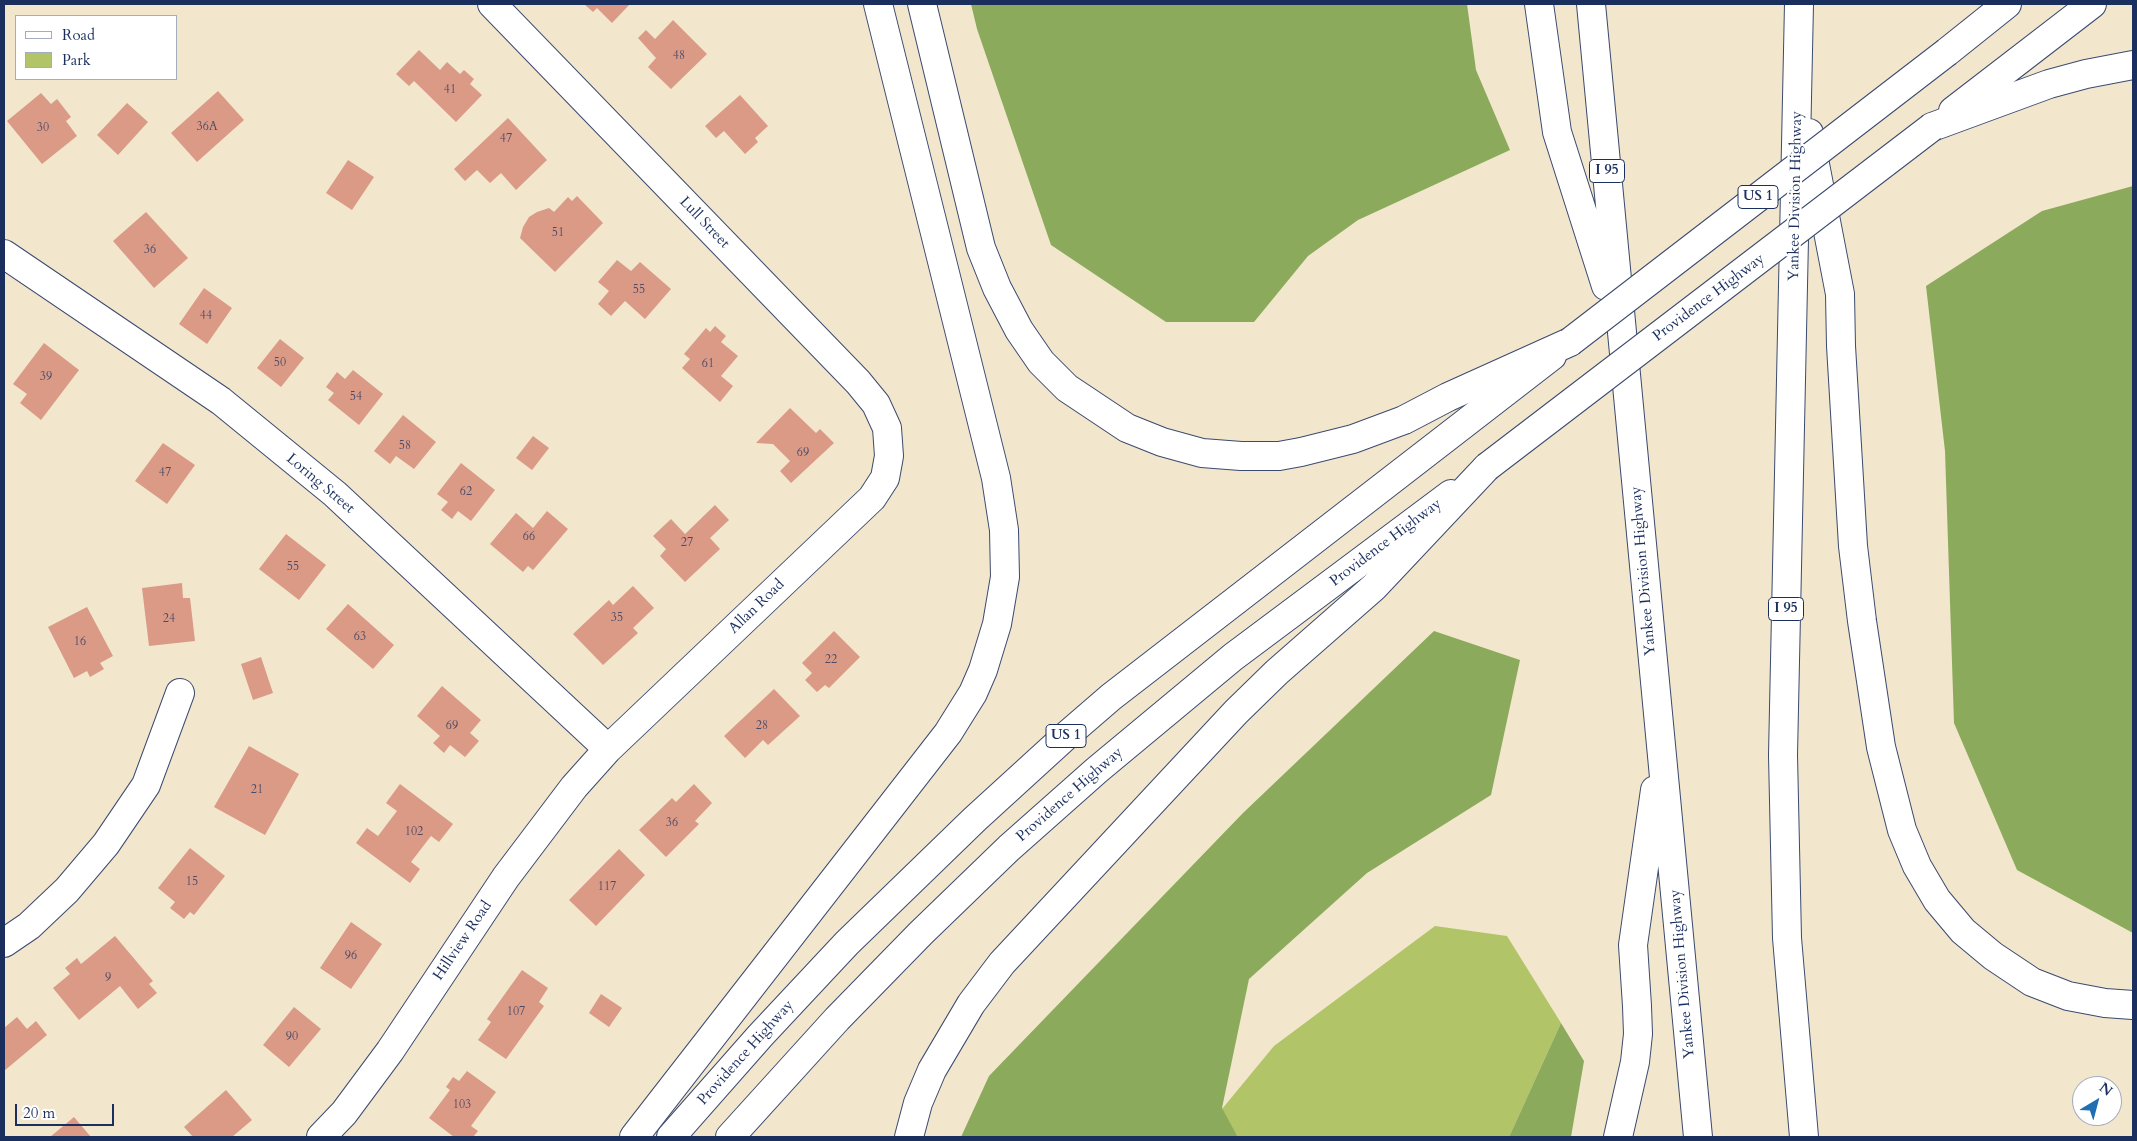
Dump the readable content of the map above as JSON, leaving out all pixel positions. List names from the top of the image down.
{
  "streets": {
    "main road": [
      "I 95",
      "Yankee Division Highway",
      "US 1",
      "Lull Street",
      "Providence Highway",
      "Loring Street",
      "Allan Road",
      "Hillview Road"
    ]
  },
  "crossings": [
    ["US 1", "Providence Highway"],
    ["Lull Street", "Allan Road"],
    ["Loring Street", "Allan Road"],
    ["Loring Street", "Hillview Road"],
    ["Allan Road", "Hillview Road"]
  ],
  "house_numbers": [
    "48",
    "41",
    "36A",
    "30",
    "47",
    "51",
    "36",
    "55",
    "44",
    "50",
    "61",
    "39",
    "54",
    "58",
    "69",
    "47",
    "62",
    "66",
    "27",
    "55",
    "35",
    "24",
    "63",
    "16",
    "22",
    "69",
    "28",
    "21",
    "36",
    "102",
    "15",
    "117",
    "96",
    "9",
    "107",
    "90",
    "103"
  ],
  "legend": ["Road", "Park"],
  "scale_bar": "20 m",
  "north": "top right"
}
